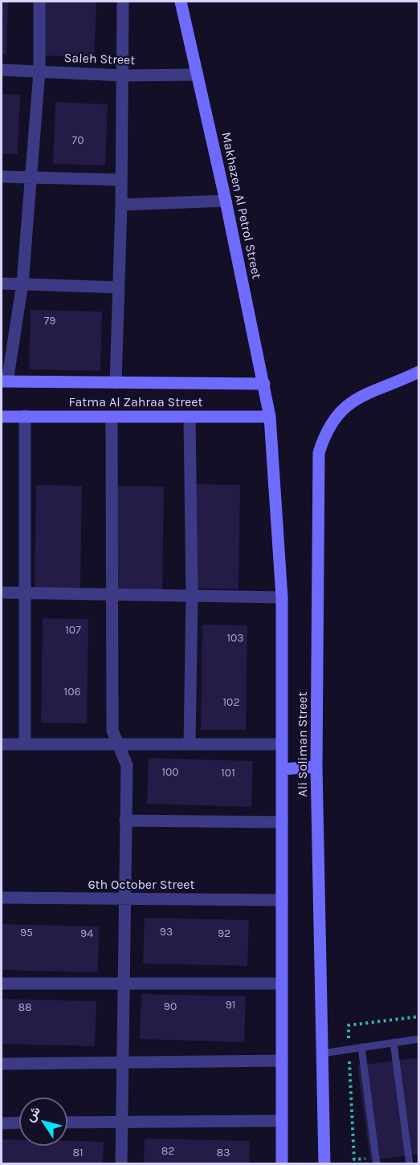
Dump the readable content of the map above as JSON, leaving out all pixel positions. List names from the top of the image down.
{
  "streets": {
    "street": [
      "Saleh Street",
      "Makhazen Al Petrol Street",
      "Fatma Al Zahraa Street",
      "Ali Soliman Street",
      "6th October Street"
    ]
  },
  "crossings": [
    ["Saleh Street", "Makhazen Al Petrol Street"],
    ["Makhazen Al Petrol Street", "Fatma Al Zahraa Street"],
    ["Makhazen Al Petrol Street", "6th October Street"]
  ],
  "house_numbers": [
    "70",
    "79",
    "107",
    "103",
    "106",
    "102",
    "100",
    "101",
    "93",
    "95",
    "94",
    "92",
    "91",
    "90",
    "88",
    "82",
    "81",
    "83"
  ],
  "north": "top left"
}
